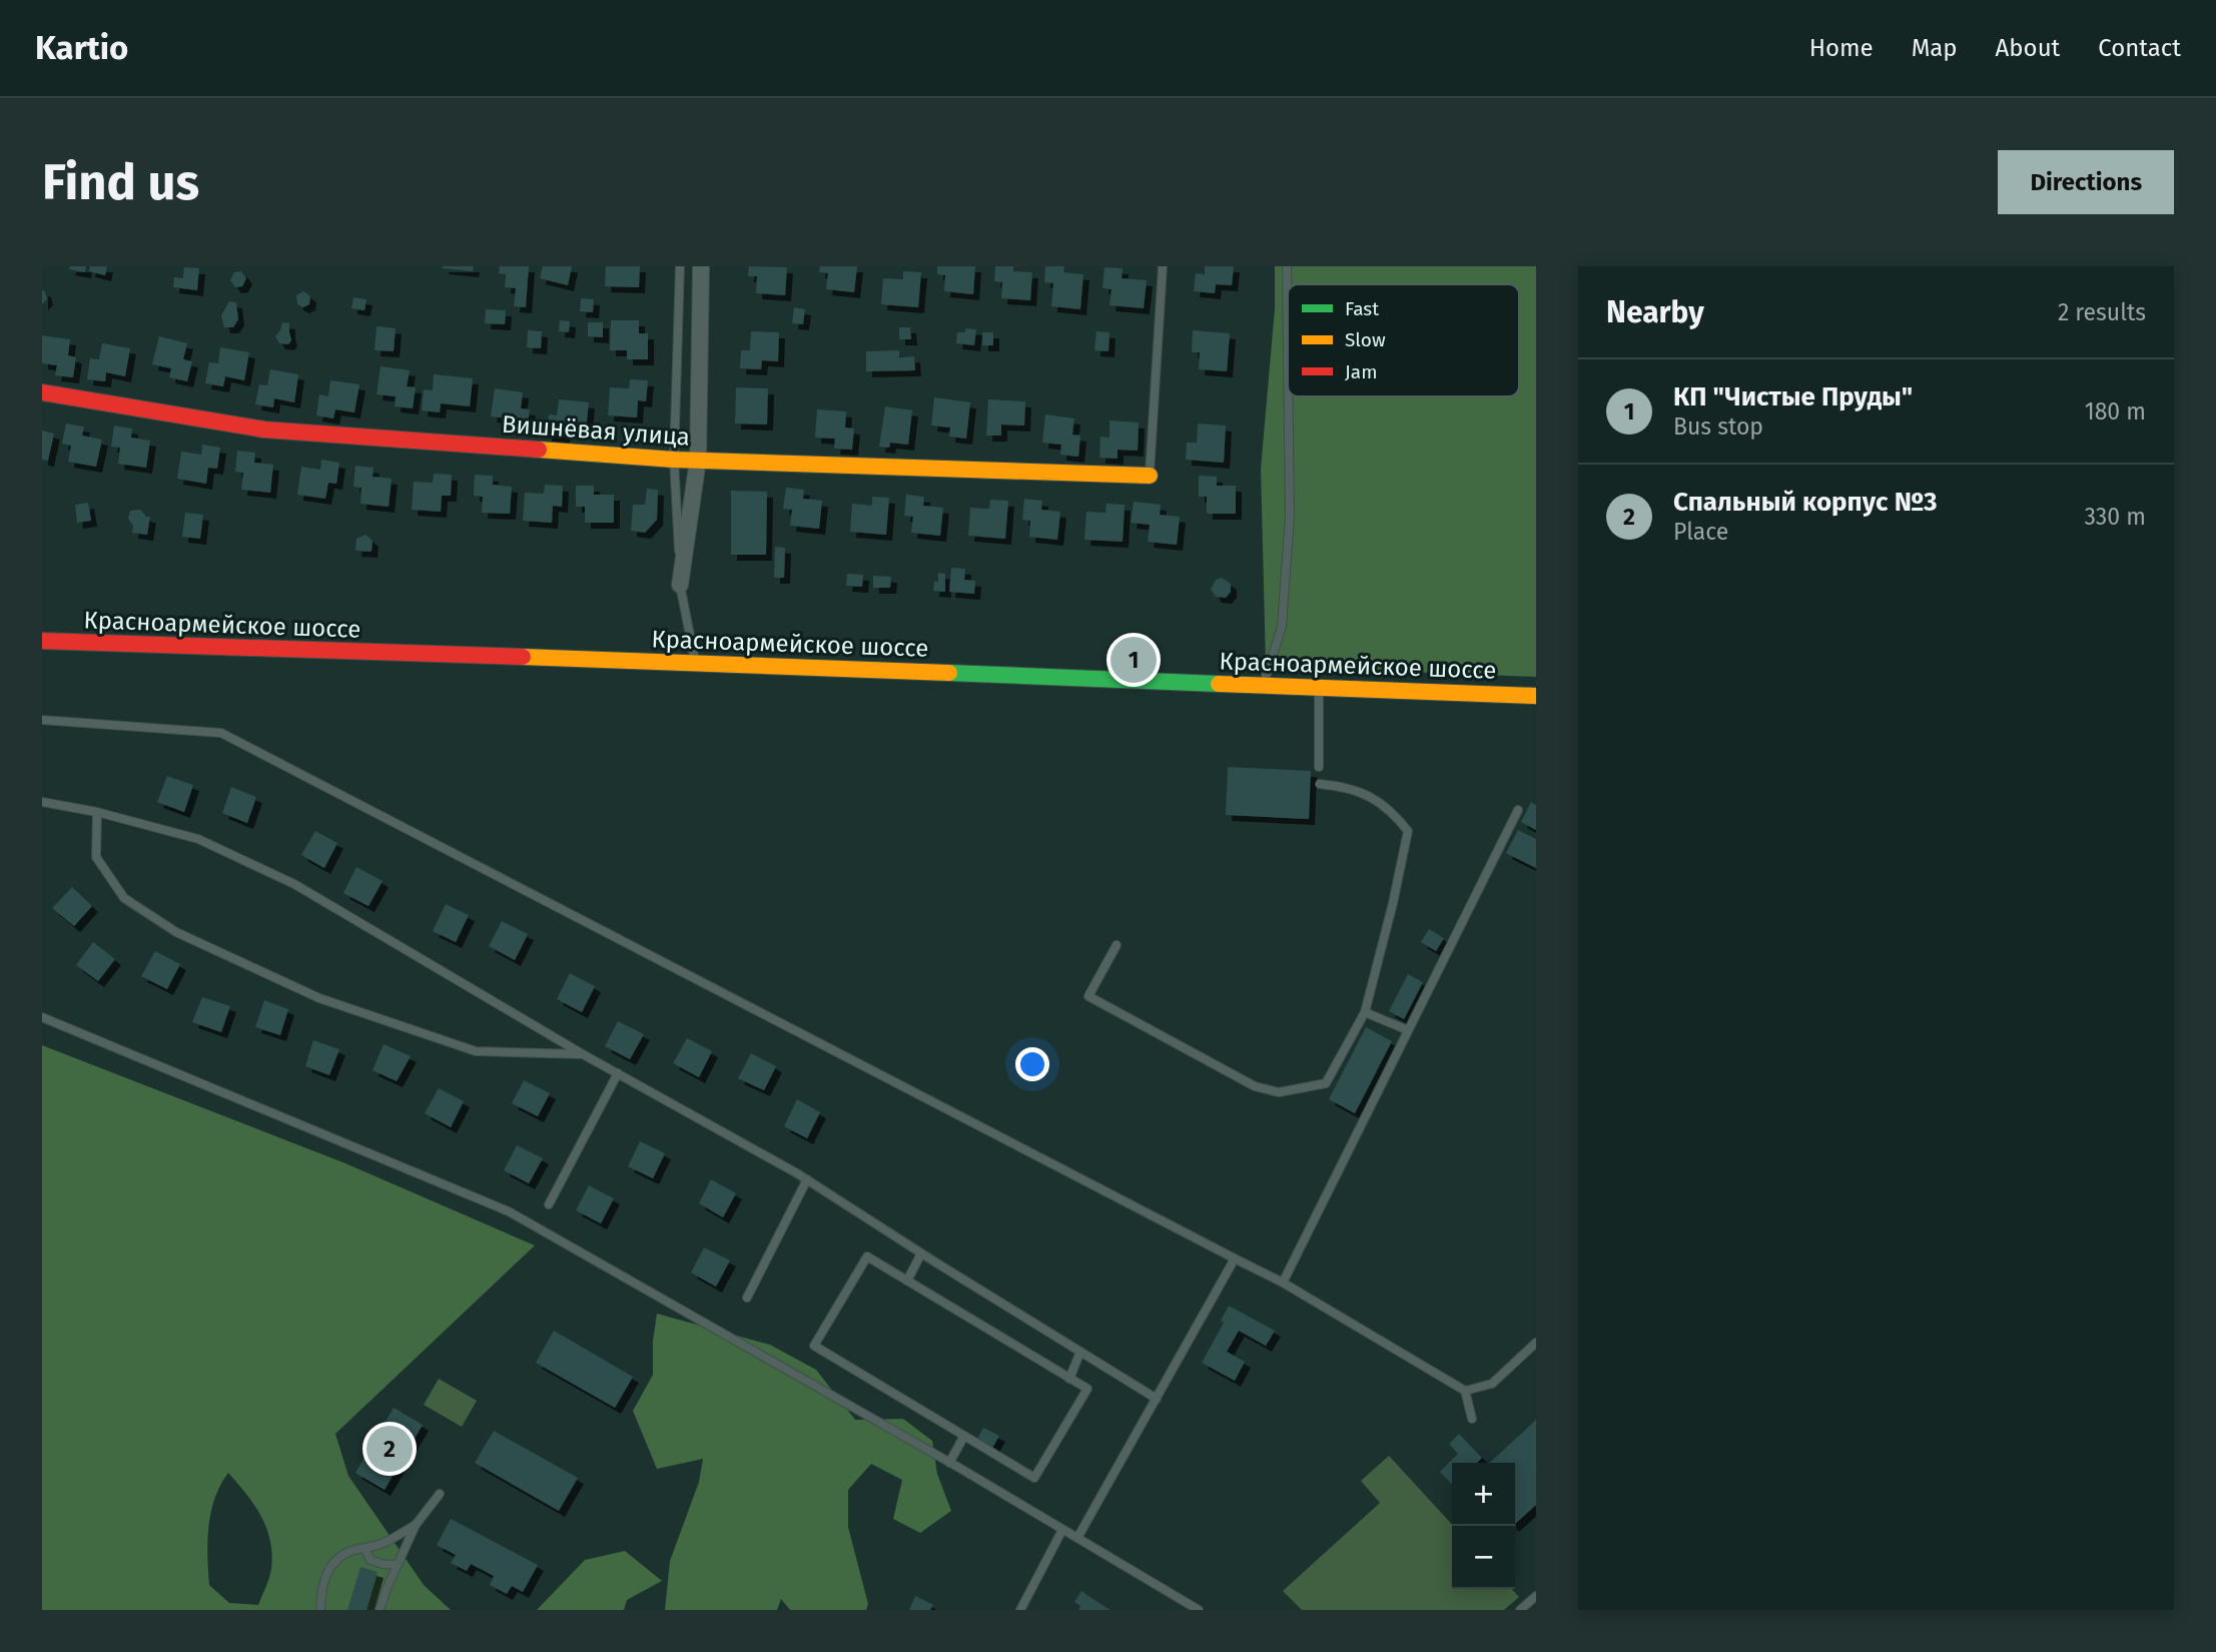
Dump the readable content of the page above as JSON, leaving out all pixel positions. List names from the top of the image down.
{
  "streets": {
    "main road": ["Вишнёвая улица", "Красноармейское шоссе"]
  },
  "legend": ["Fast", "Slow", "Jam"],
  "page": {
    "header": "Kartio",
    "nav": [
      "Home",
      "Map",
      "About",
      "Contact"
    ],
    "buttons": "Directions",
    "title": "Find us",
    "heading": ["Nearby", "2 results"],
    "list": [
      {
        "mark": "1",
        "name": "КП \"Чистые Пруды\"",
        "note": "Bus stop",
        "value": "180 m"
      },
      {
        "mark": "2",
        "name": "Спальный корпус №3",
        "note": "Place",
        "value": "330 m"
      }
    ],
    "pins": ["1", "2"],
    "map_buttons": ["+", "−"]
  }
}
